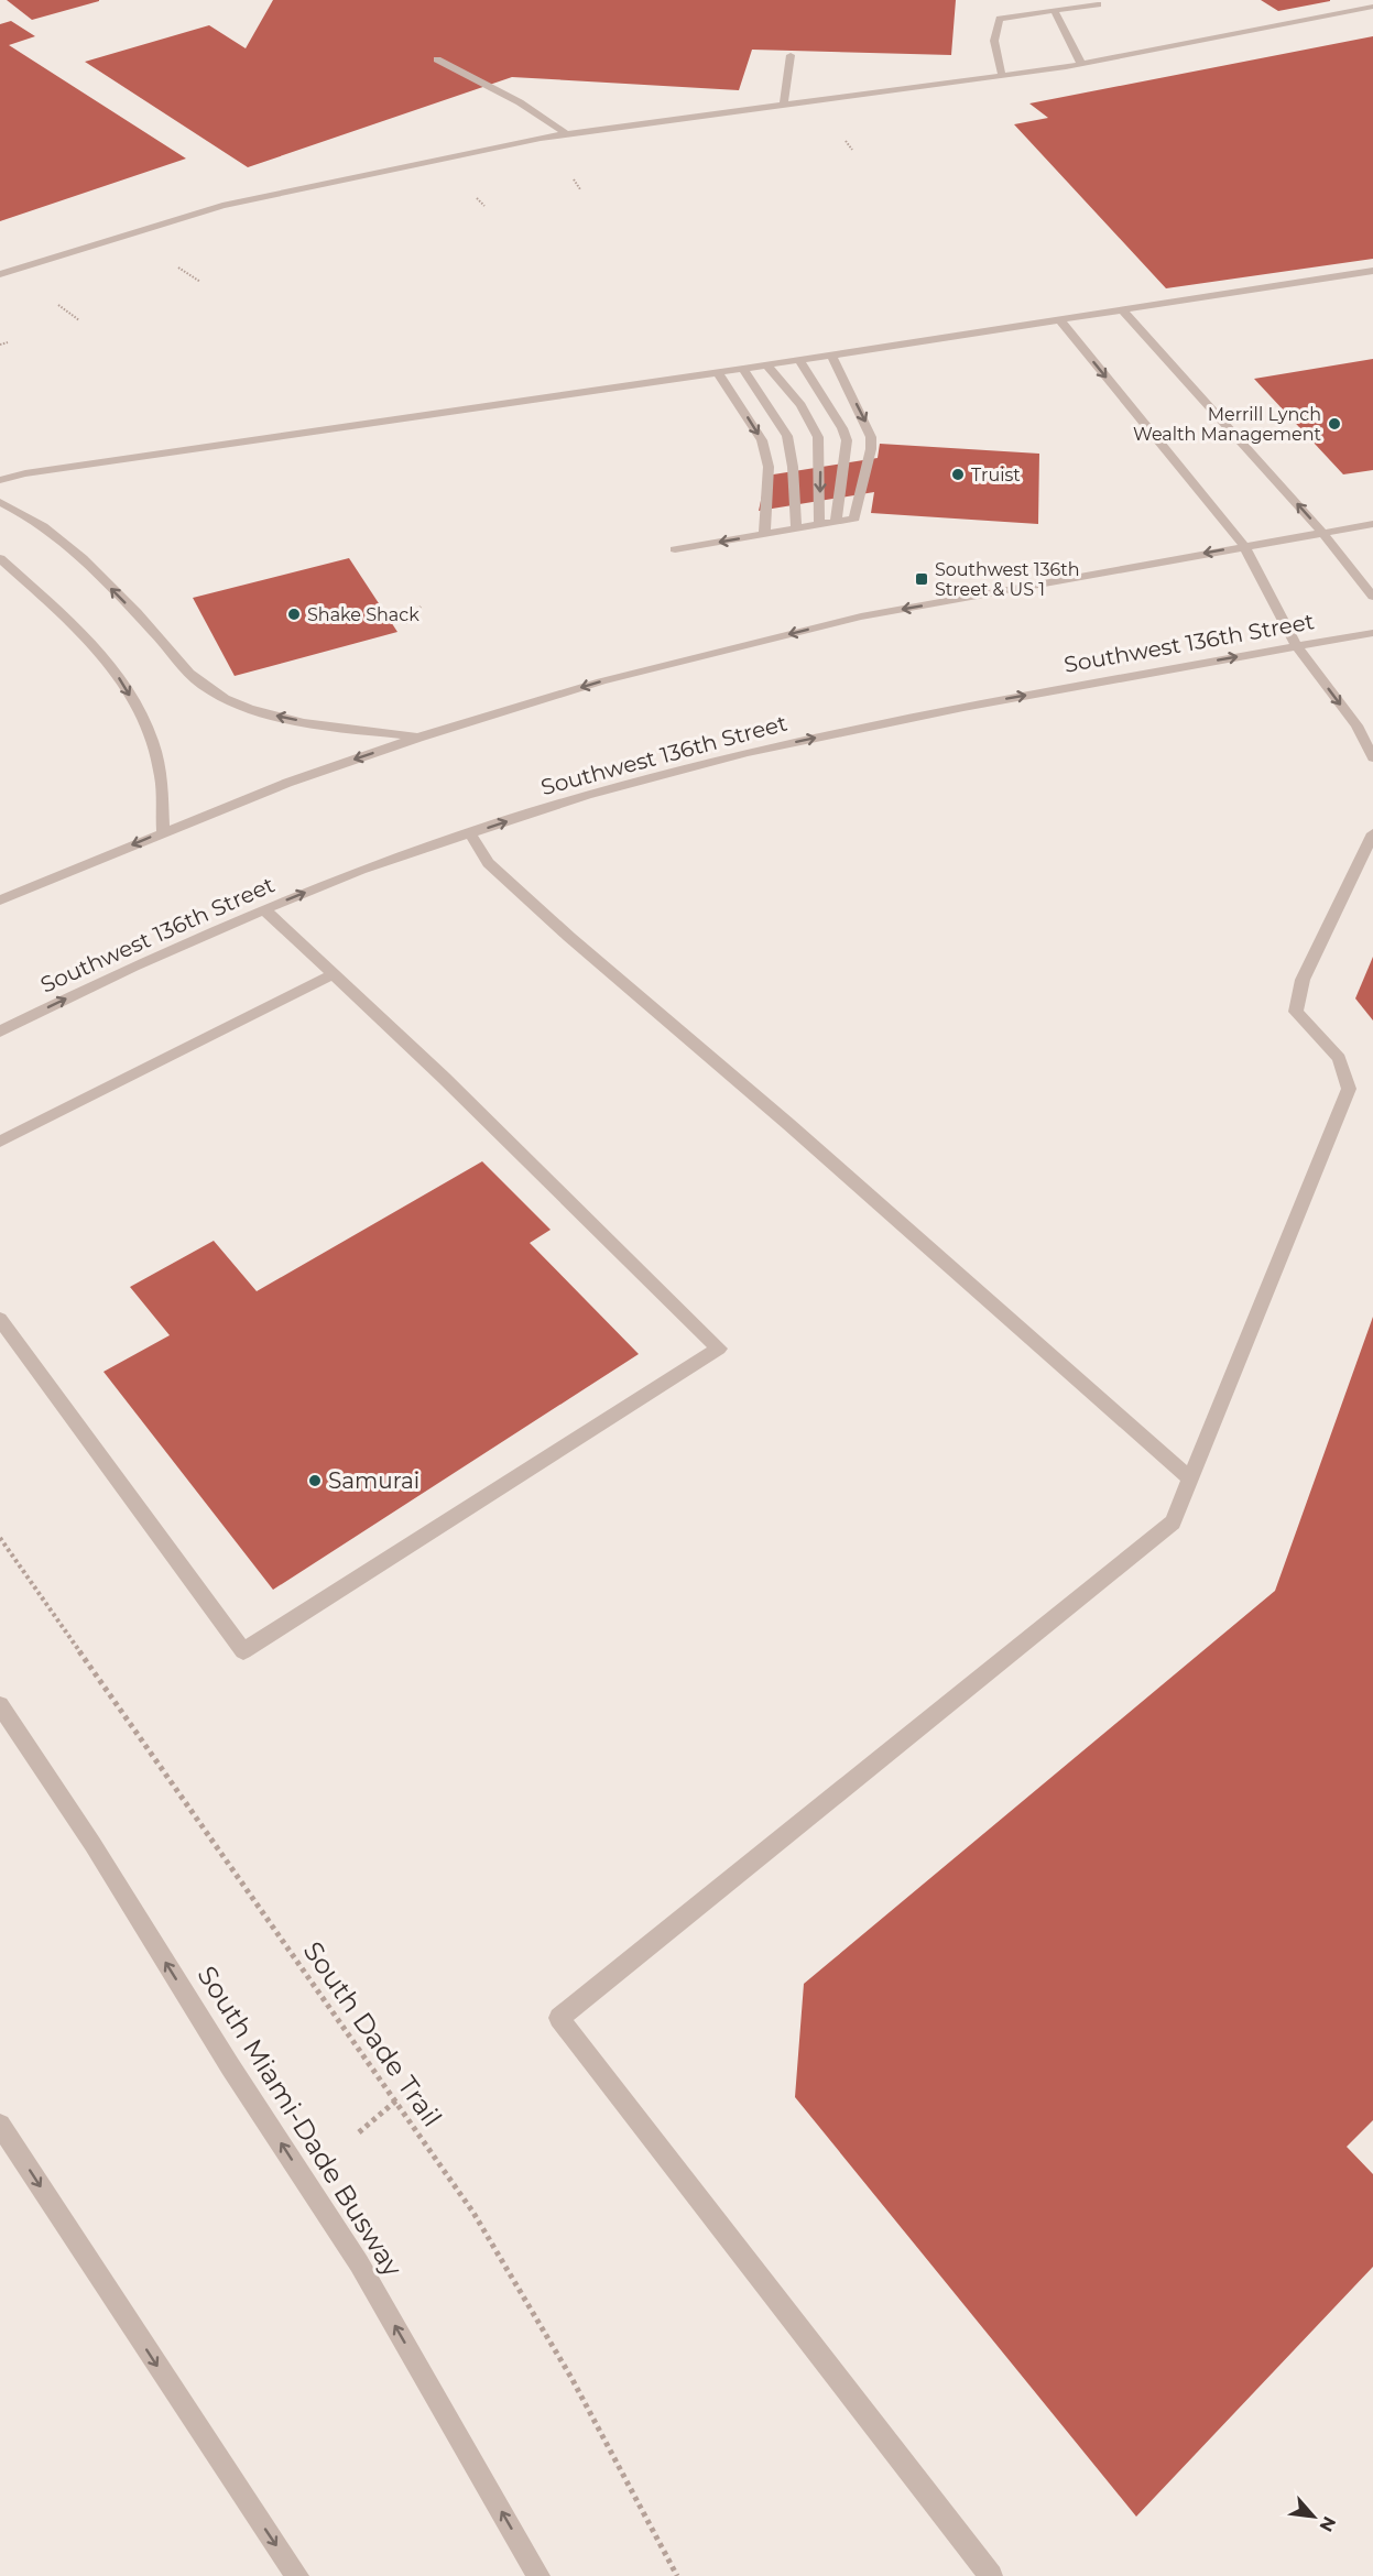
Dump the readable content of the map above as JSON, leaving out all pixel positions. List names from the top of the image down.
{
  "streets": {
    "street": ["Southwest 136th Street", "South Miami-Dade Busway"],
    "path": ["South Dade Trail"]
  },
  "one_way": ["South Miami-Dade Busway"],
  "places": {
    "other": [
      "Merrill Lynch Wealth Management",
      "Truist",
      "Shake Shack",
      "Samurai"
    ],
    "transit": ["Southwest 136th Street & US 1"]
  },
  "north": "bottom right"
}
